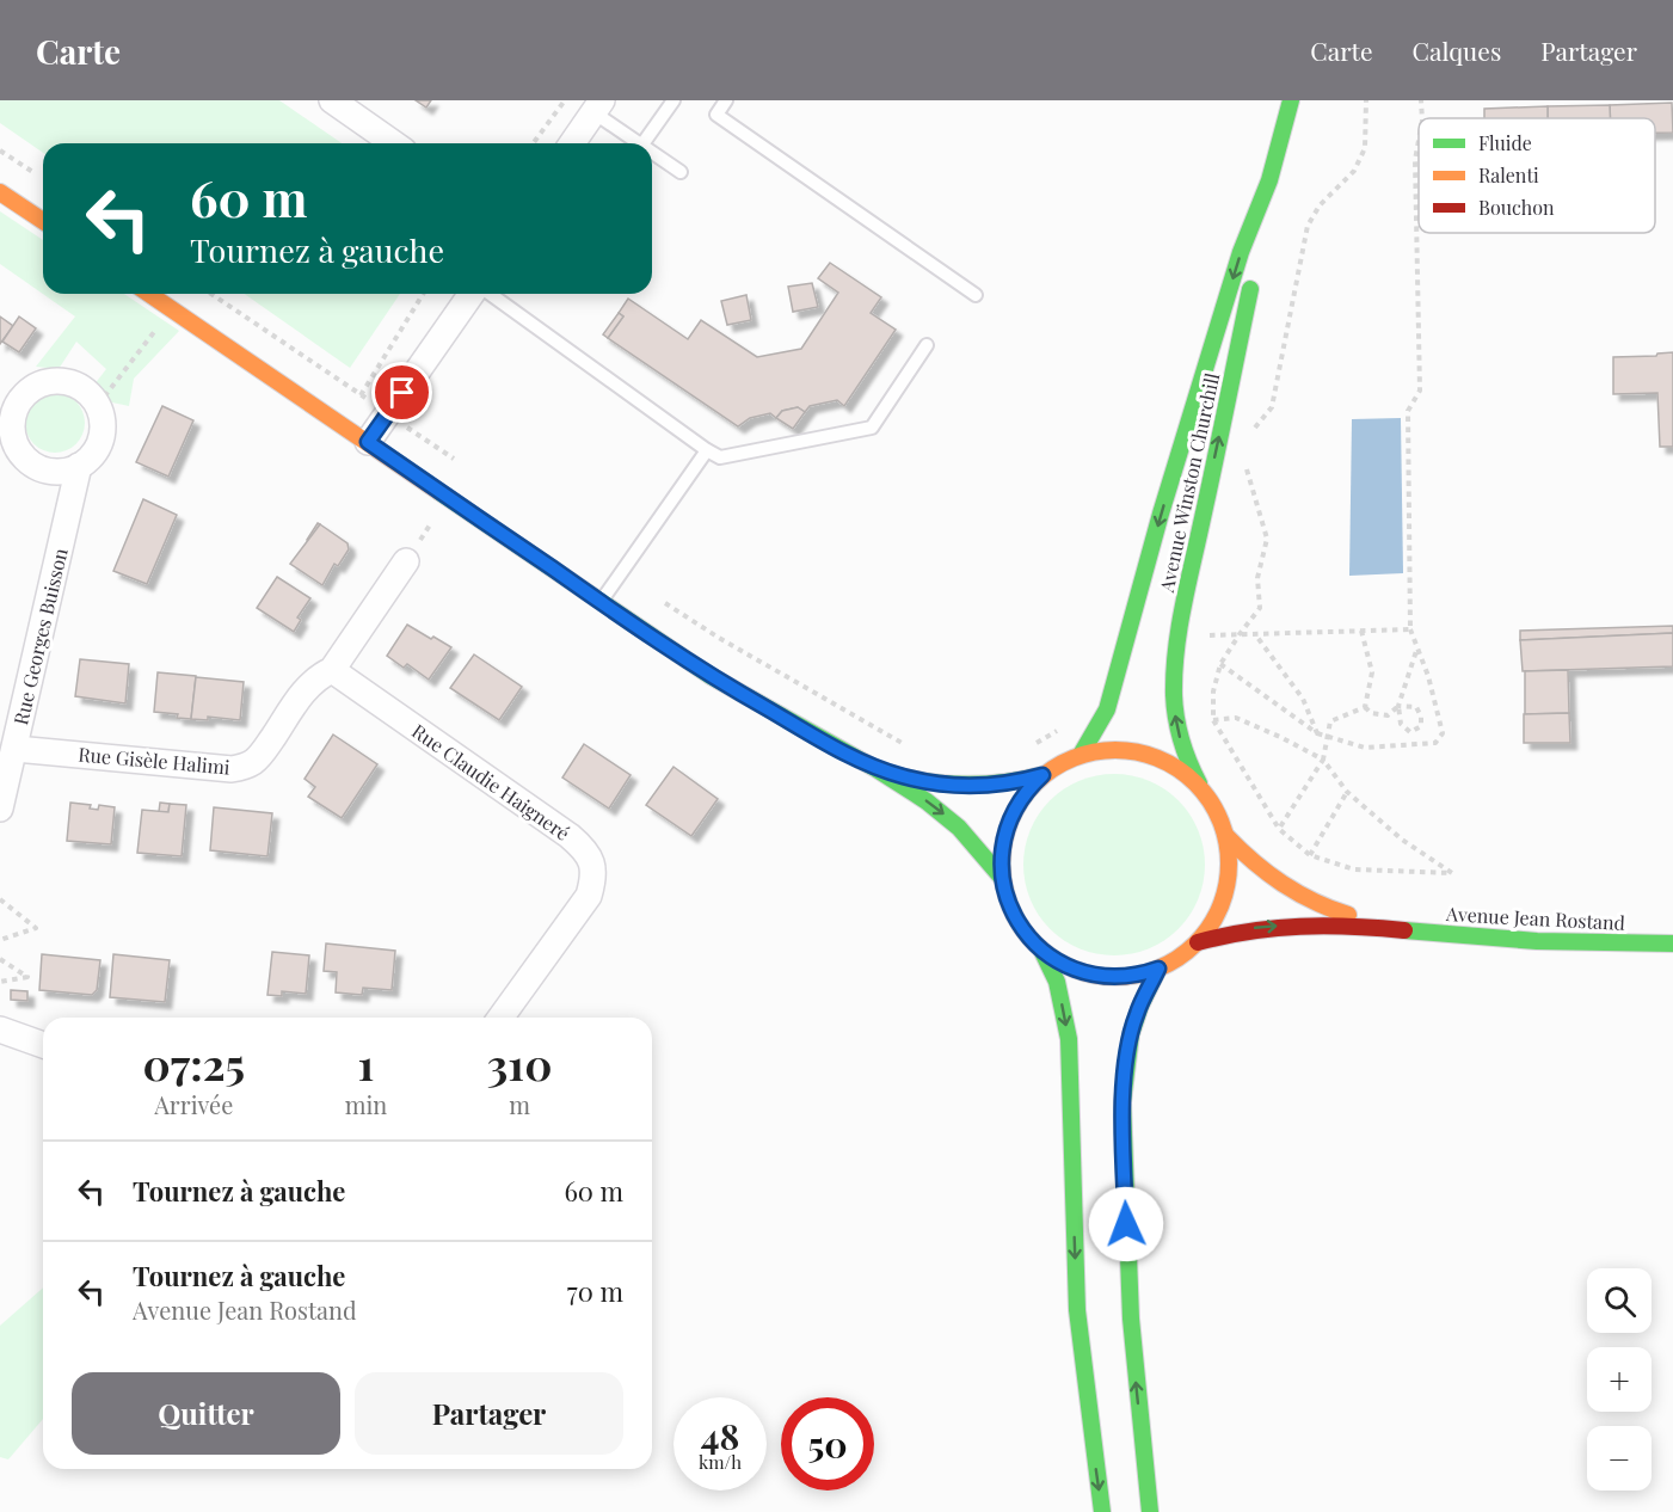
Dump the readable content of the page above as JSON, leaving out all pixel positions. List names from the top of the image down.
{
  "streets": {
    "main road": ["Avenue Winston Churchill", "Avenue Jean Rostand"],
    "street": ["Rue Georges Buisson", "Rue Gisèle Halimi", "Rue Claudie Haigneré"]
  },
  "crossings": [
    ["Avenue Winston Churchill", "Avenue Jean Rostand"],
    ["Rue Georges Buisson", "Rue Gisèle Halimi"],
    ["Rue Gisèle Halimi", "Rue Claudie Haigneré"]
  ],
  "legend": ["Fluide", "Ralenti", "Bouchon"],
  "page": {
    "header": "Carte",
    "nav": ["Carte", "Calques", "Partager"],
    "turn": ["60 m", "Tournez à gauche"],
    "eta": [
      "07:25",
      "Arrivée",
      "1",
      "min",
      "310",
      "m"
    ],
    "list": [
      {
        "name": "Tournez à gauche",
        "value": "60 m"
      },
      {
        "name": "Tournez à gauche",
        "note": "Avenue Jean Rostand",
        "value": "70 m"
      }
    ],
    "map_buttons": ["+", "−"],
    "buttons": ["Quitter", "Partager"],
    "speed": "48 km/h",
    "limit": "50"
  }
}
